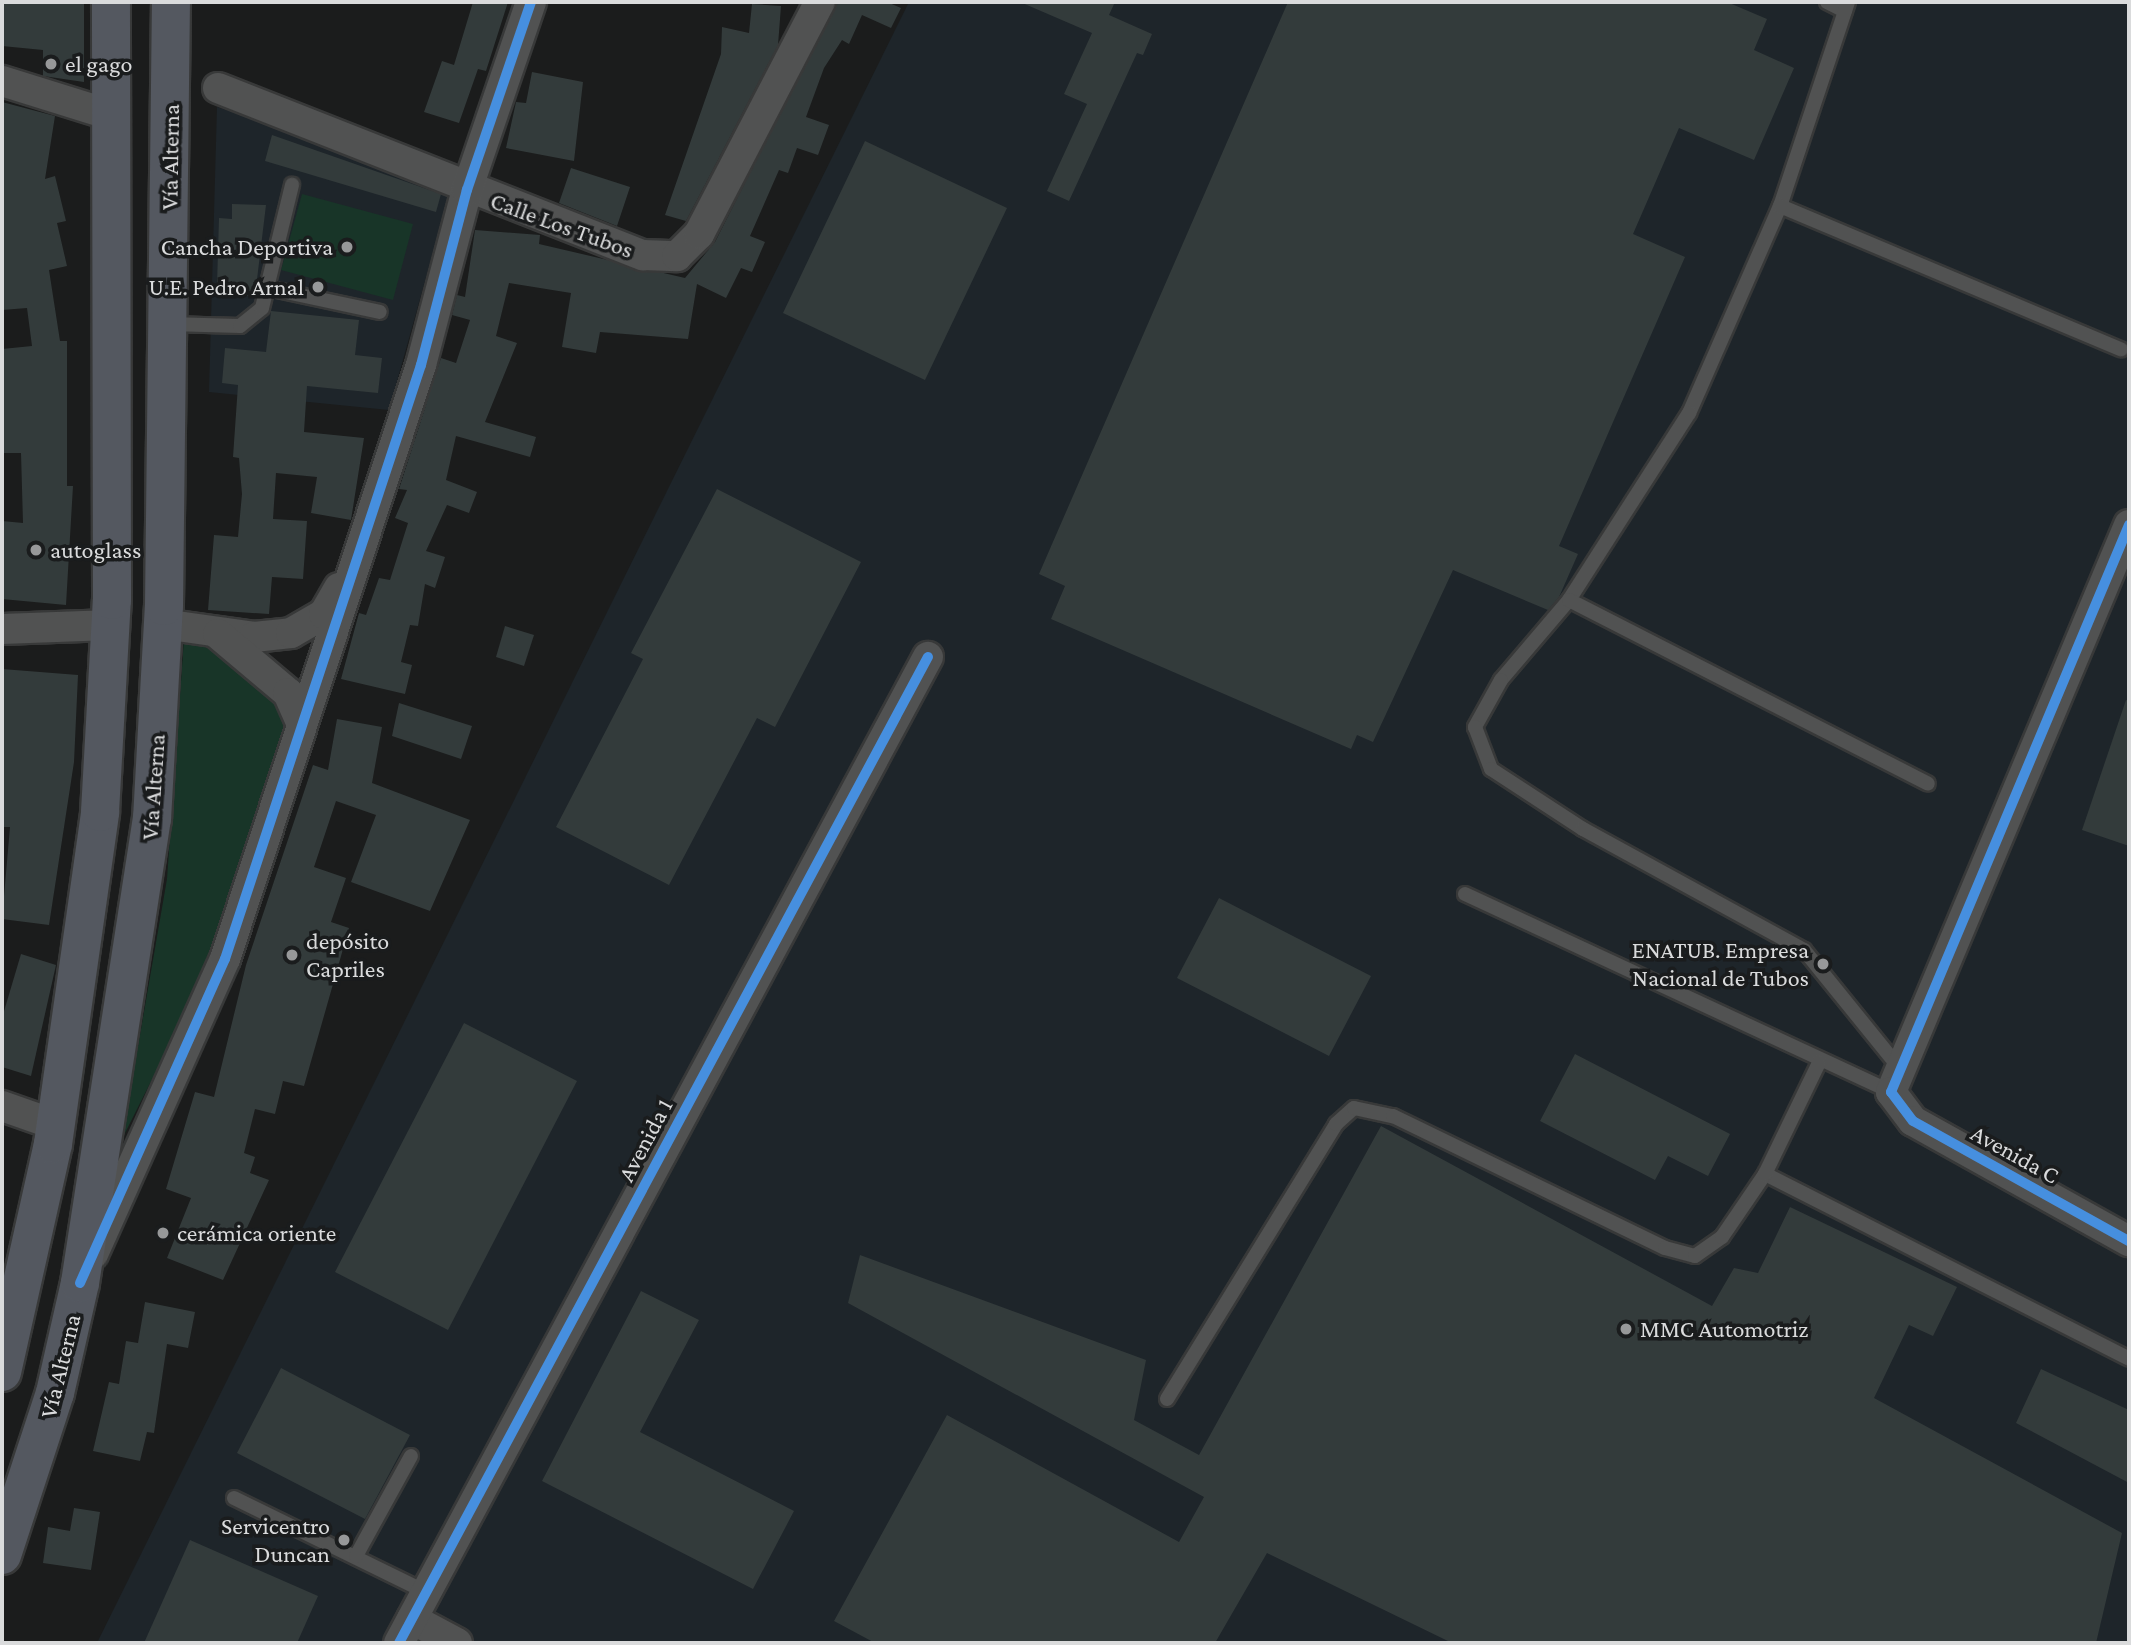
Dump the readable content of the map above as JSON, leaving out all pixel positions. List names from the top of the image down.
{
  "streets": {
    "highway": ["Vía Alterna"],
    "street": ["Calle Los Tubos", "Avenida 1", "Avenida C"]
  },
  "places": [
    "el gago",
    "Cancha Deportiva",
    "U.E. Pedro Arnal",
    "autoglass",
    "depósito Capriles",
    "ENATUB. Empresa Nacional de Tubos",
    "cerámica oriente",
    "MMC Automotriz",
    "Servicentro Duncan"
  ]
}
